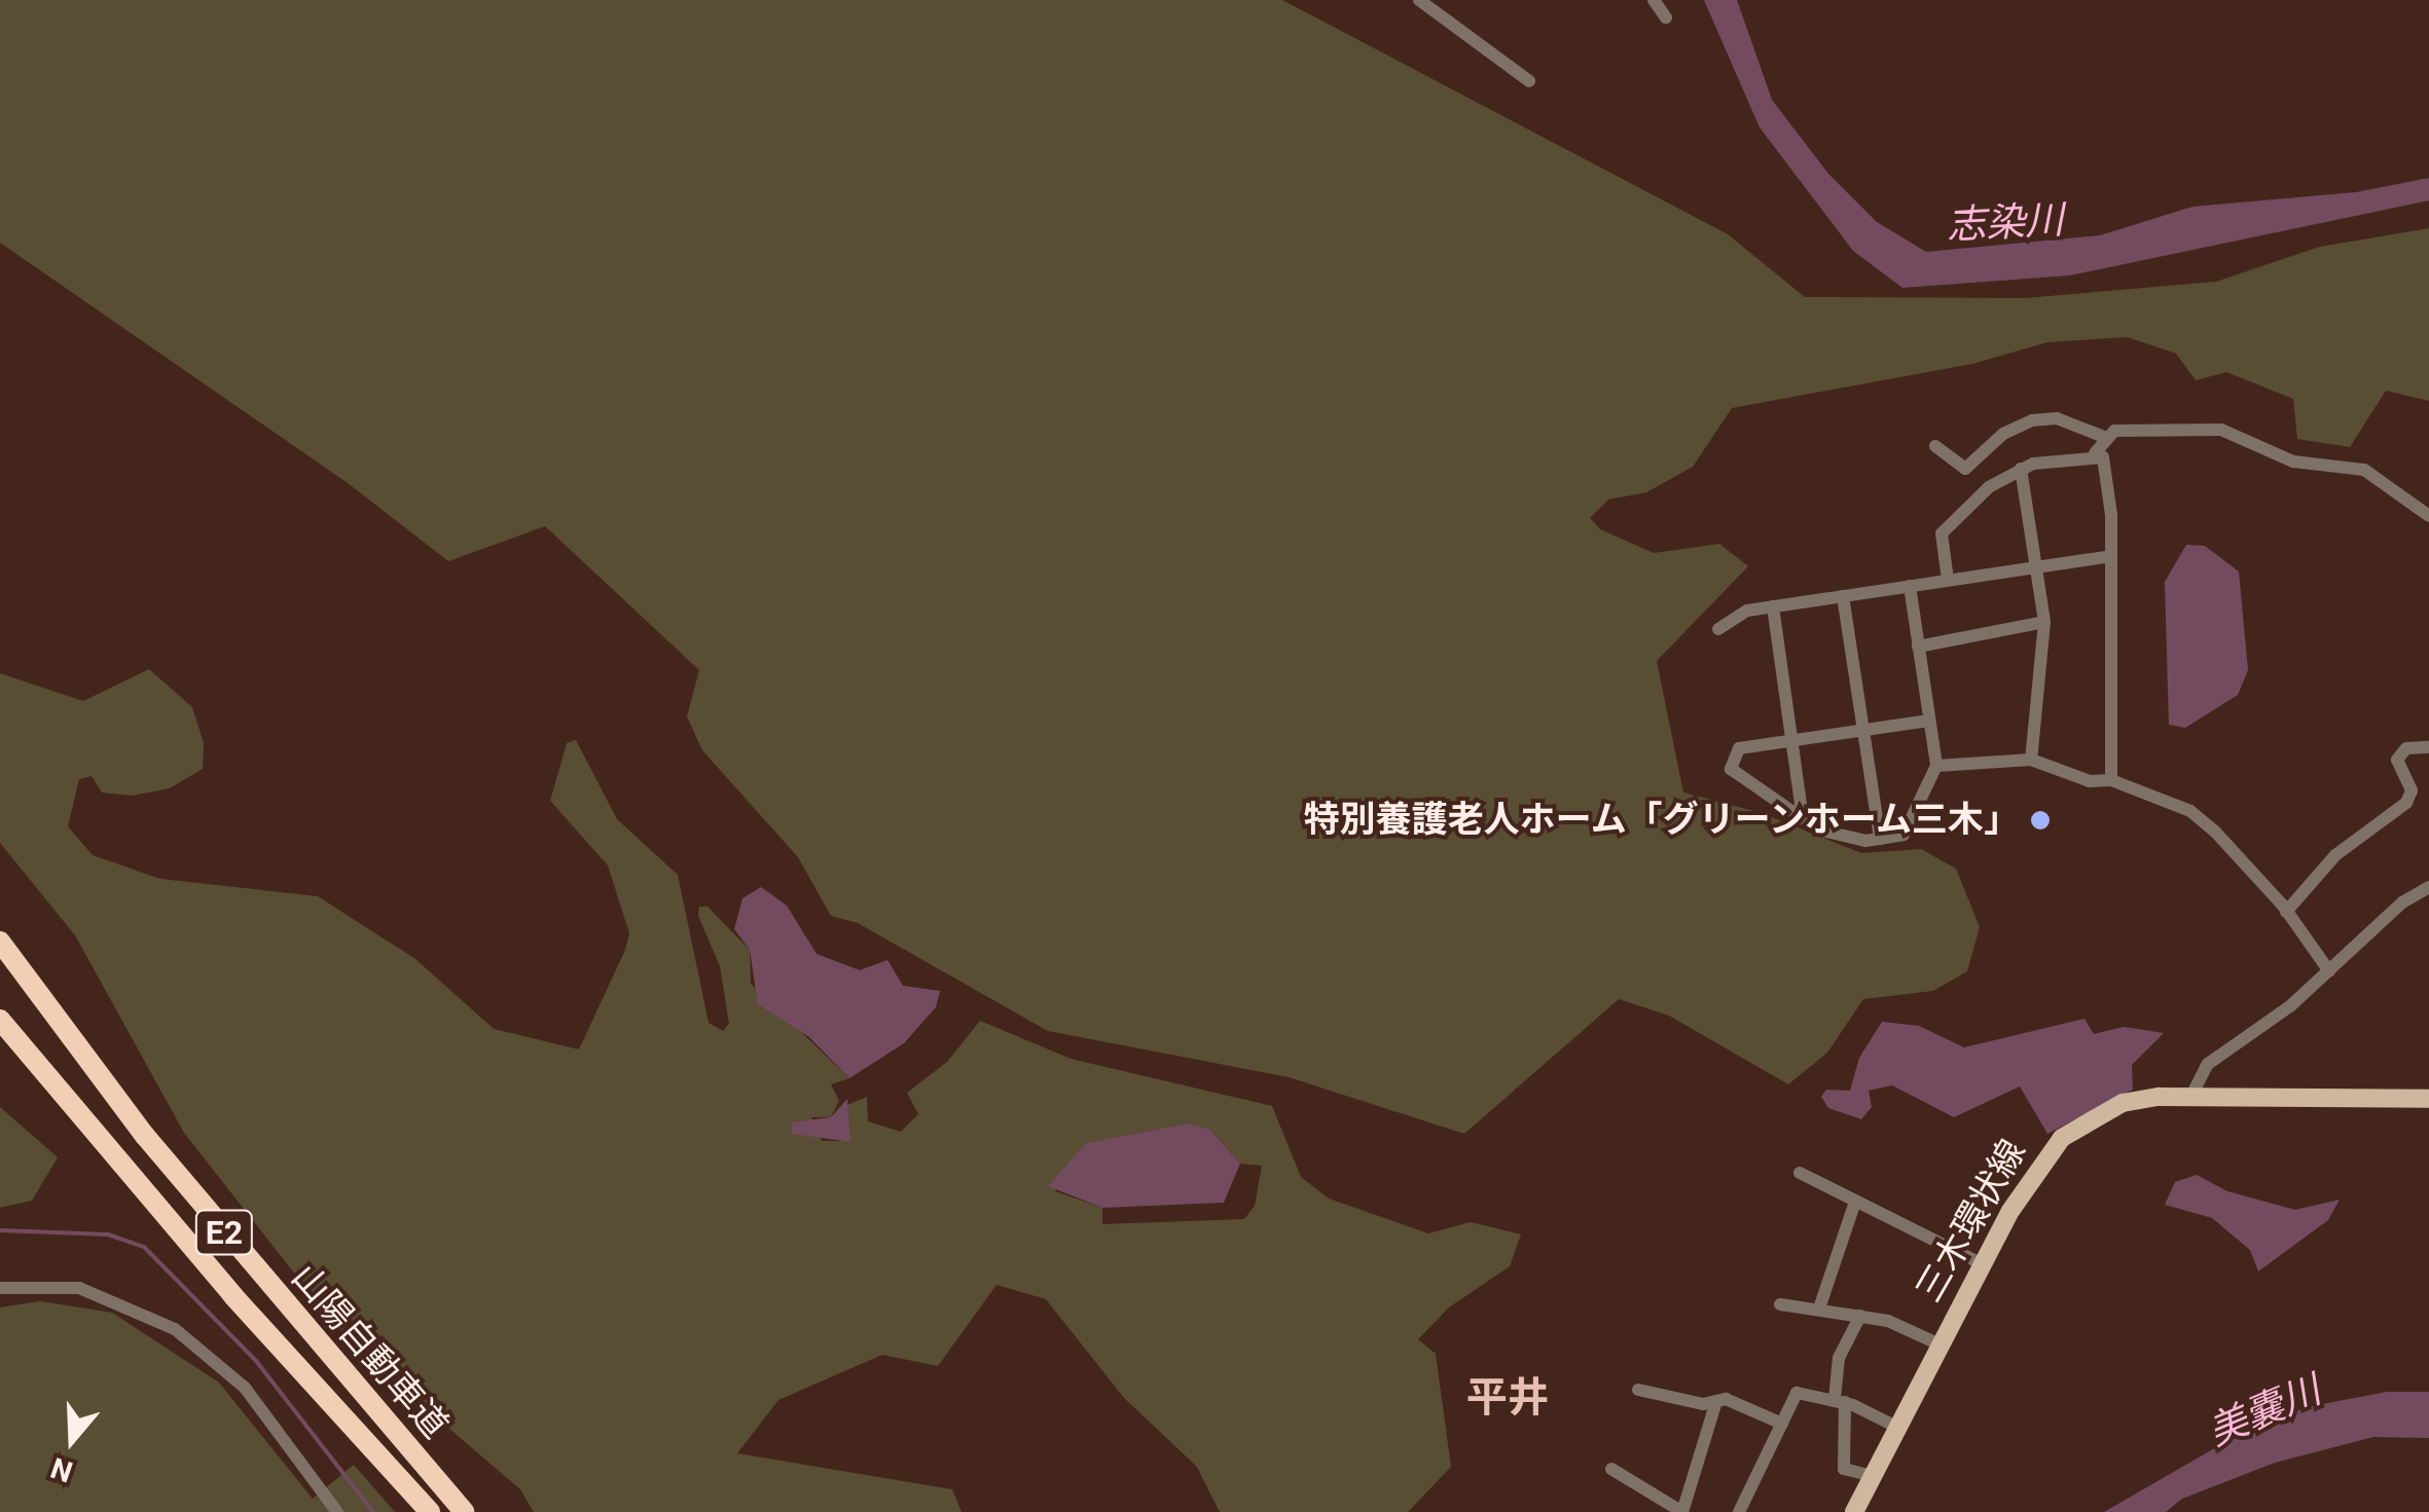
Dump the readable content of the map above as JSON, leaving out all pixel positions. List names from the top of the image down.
{
  "streets": {
    "highway": ["E2", "山陽自動車道"],
    "main road": ["三木環状線"]
  },
  "districts": ["平井"],
  "water": ["志染川", "美嚢川"],
  "places": ["特別養護老人ホーム「グリーンホーム三木」"],
  "north": "bottom"
}
